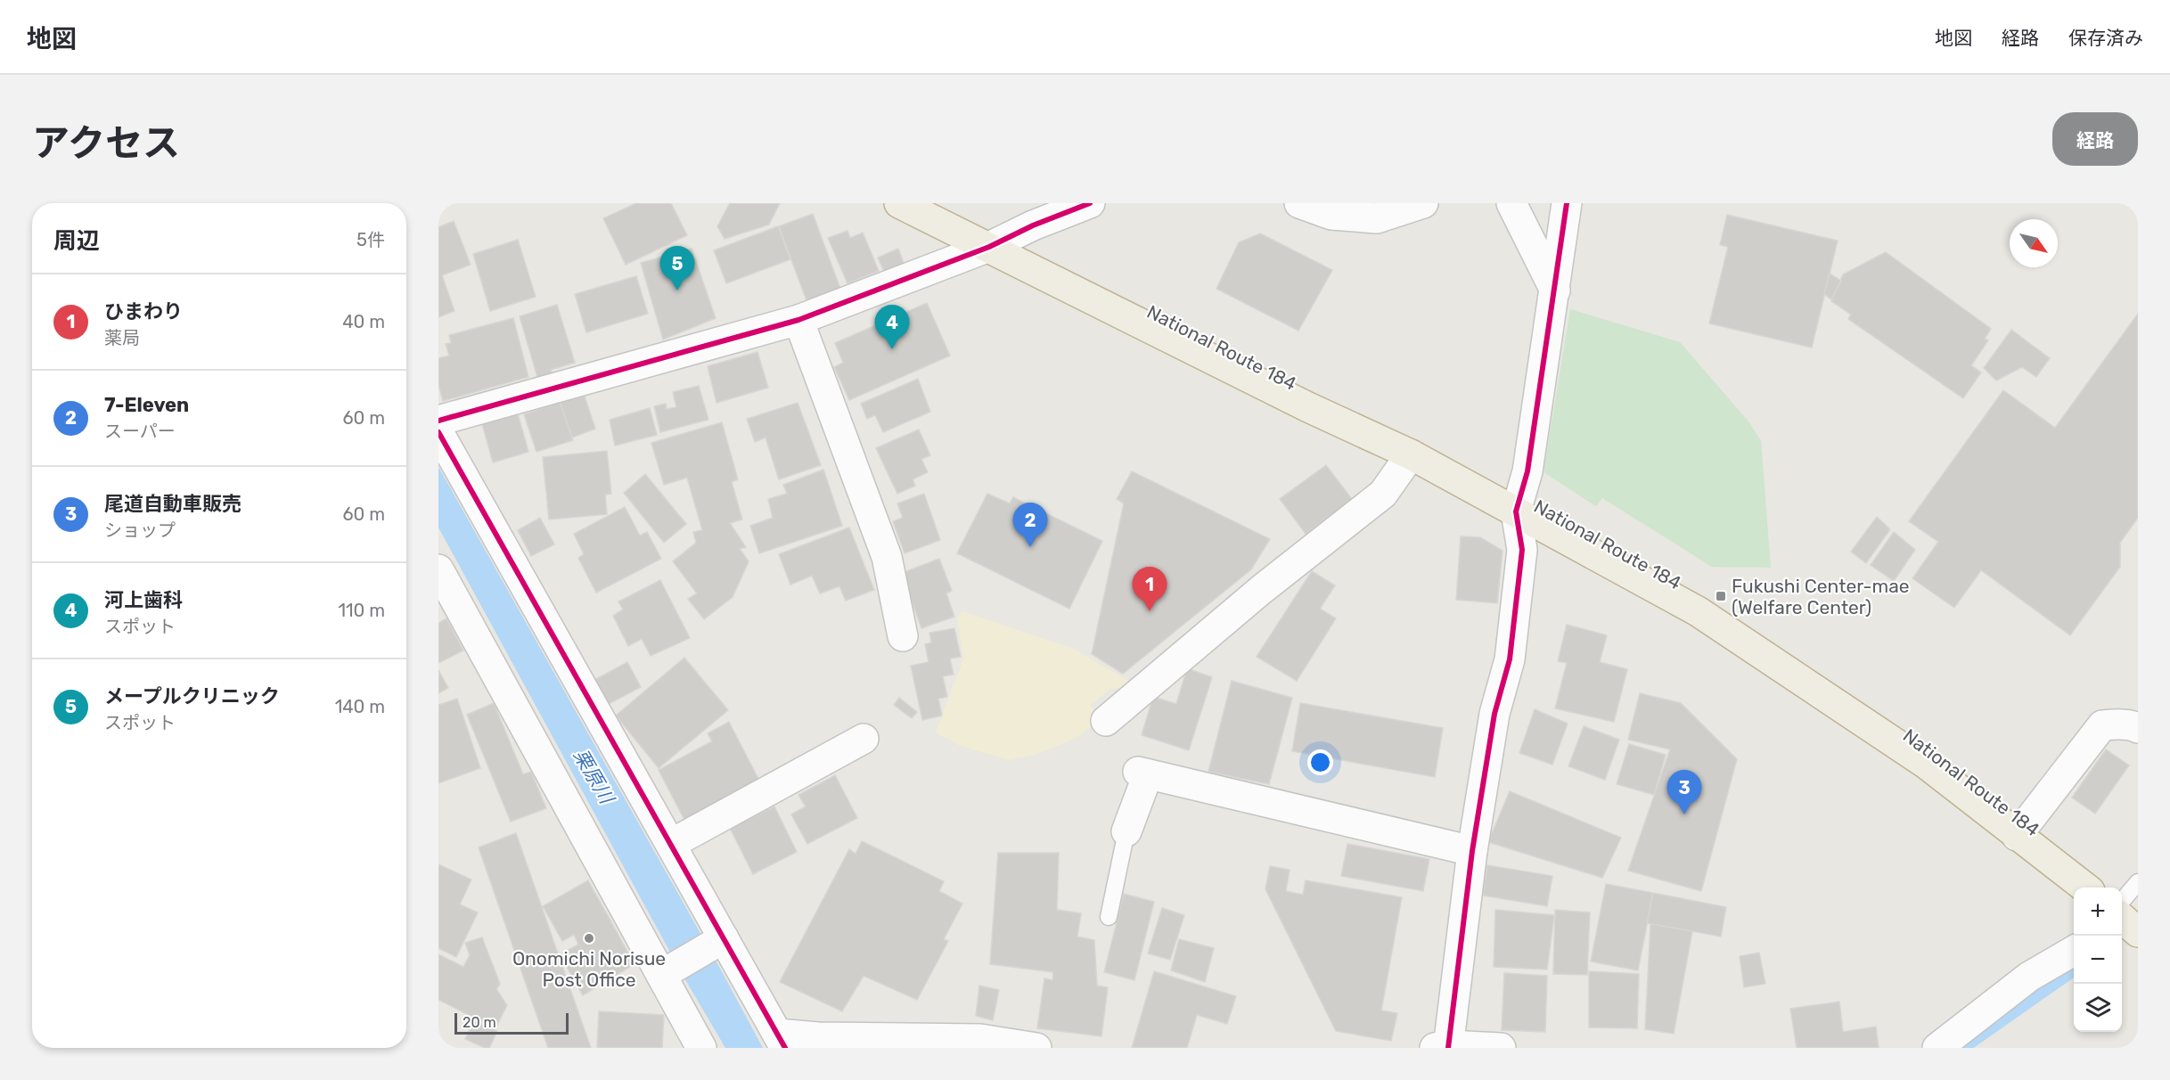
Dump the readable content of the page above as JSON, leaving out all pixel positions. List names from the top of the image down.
{
  "streets": {
    "highway": ["National Route 184"]
  },
  "water": ["栗原川"],
  "places": {
    "transit": ["Fukushi Center-mae (Welfare Center)"],
    "other": ["Onomichi Norisue Post Office"]
  },
  "scale_bar": "20 m",
  "north": "bottom right",
  "page": {
    "header": "地図",
    "nav": ["地図", "経路", "保存済み"],
    "title": "アクセス",
    "buttons": "経路",
    "heading": ["周辺", "5件"],
    "pins": [
      "5",
      "4",
      "2",
      "1",
      "3"
    ],
    "list": [
      {
        "mark": "1",
        "name": "ひまわり",
        "note": "薬局",
        "value": "40 m"
      },
      {
        "mark": "2",
        "name": "7-Eleven",
        "note": "スーパー",
        "value": "60 m"
      },
      {
        "mark": "3",
        "name": "尾道自動車販売",
        "note": "ショップ",
        "value": "60 m"
      },
      {
        "mark": "4",
        "name": "河上歯科",
        "note": "スポット",
        "value": "110 m"
      },
      {
        "mark": "5",
        "name": "メープルクリニック",
        "note": "スポット",
        "value": "140 m"
      }
    ],
    "map_buttons": ["+", "−"],
    "scale": "20 m"
  }
}
